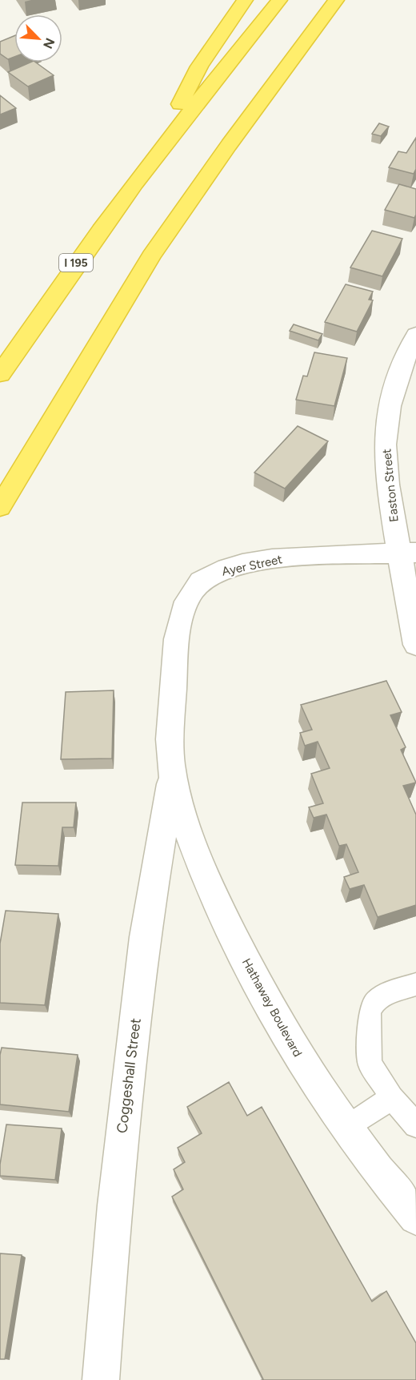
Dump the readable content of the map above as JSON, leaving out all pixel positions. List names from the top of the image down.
{
  "streets": {
    "highway": ["I 195"],
    "street": [
      "Easton Street",
      "Ayer Street",
      "Hathaway Boulevard",
      "Coggeshall Street"
    ]
  },
  "crossings": [
    ["Easton Street", "Ayer Street"],
    ["Ayer Street", "Hathaway Boulevard"],
    ["Ayer Street", "Coggeshall Street"],
    ["Hathaway Boulevard", "Coggeshall Street"]
  ],
  "north": "bottom right"
}
